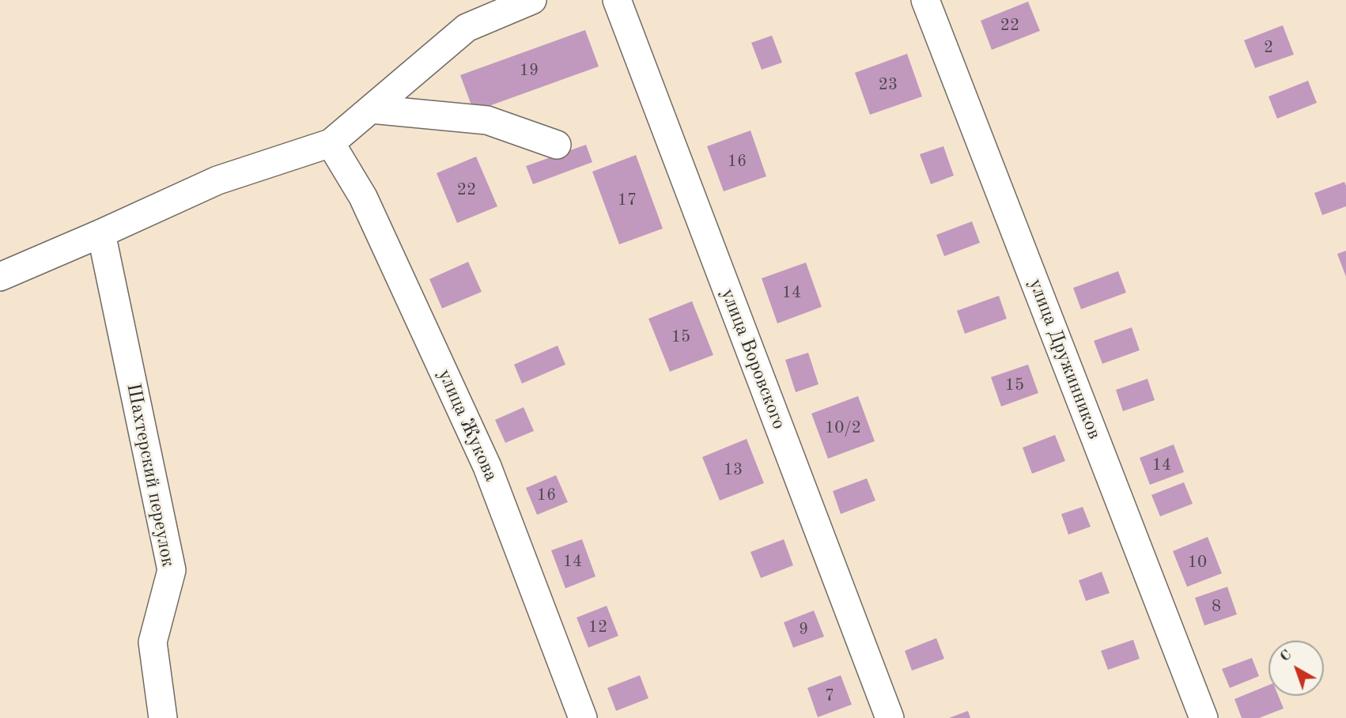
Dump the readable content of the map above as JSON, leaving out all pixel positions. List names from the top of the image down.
{
  "streets": {
    "street": [
      "улица Воровского",
      "улица Дружинников",
      "улица Жукова",
      "Шахтерский переулок"
    ]
  },
  "house_numbers": [
    "22",
    "2",
    "19",
    "23",
    "16",
    "22",
    "17",
    "14",
    "15",
    "15",
    "10/2",
    "14",
    "13",
    "16",
    "14",
    "10",
    "8",
    "12",
    "9",
    "7"
  ],
  "north": "top left"
}
